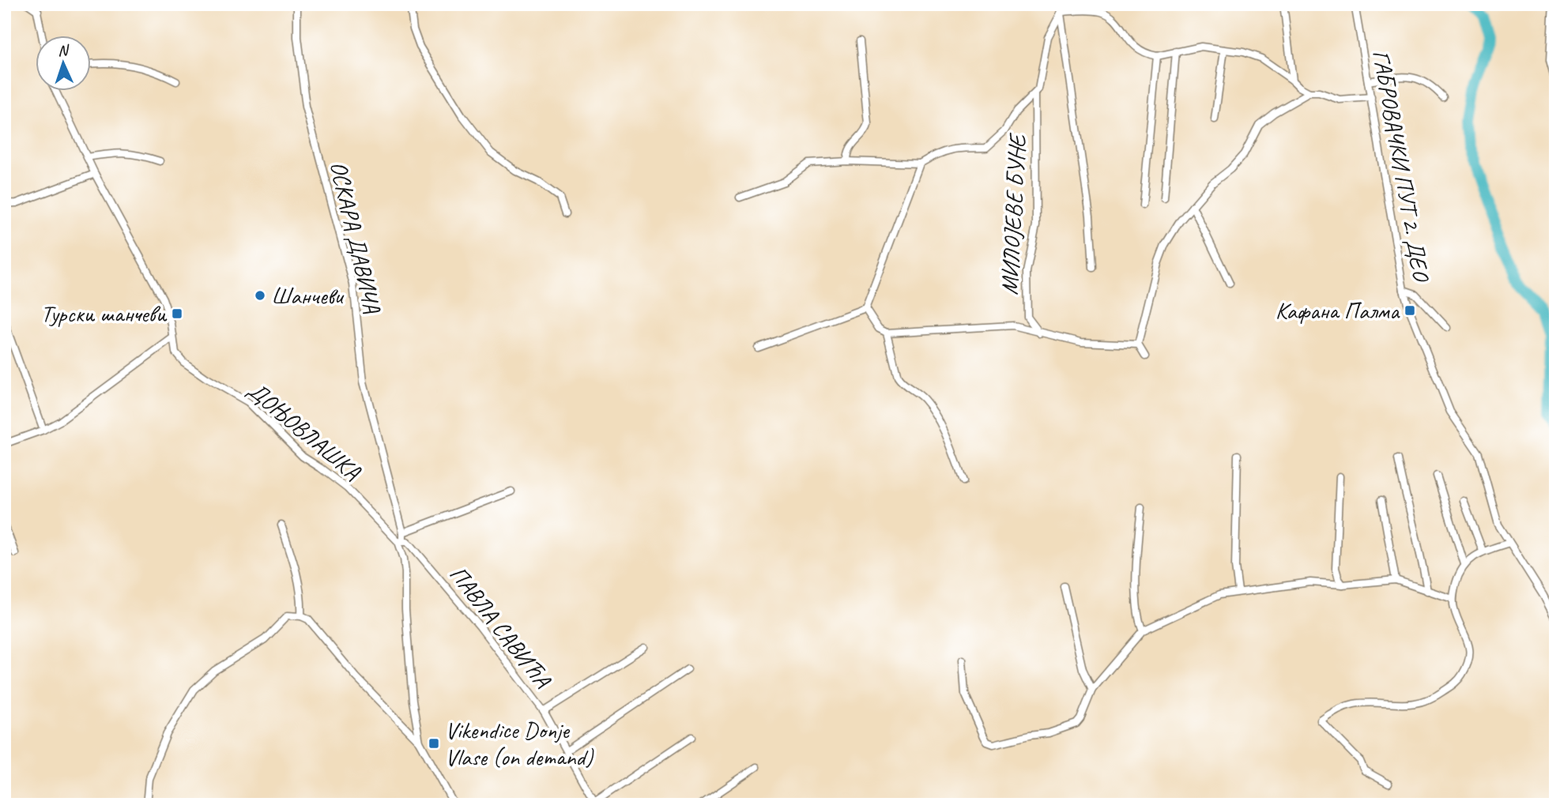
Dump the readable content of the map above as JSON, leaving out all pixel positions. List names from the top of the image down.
{
  "streets": {
    "street": [
      "ГАБРОВАЧКИ ПУТ 2. ДЕО",
      "МИЛОЈЕВЕ БУНЕ",
      "ОСКАРА ДАВИЧА",
      "ДОЊОВЛАШКА",
      "ПАВЛА САВИЋА"
    ]
  },
  "crossings": [
    ["ОСКАРА ДАВИЧА", "ДОЊОВЛАШКА"],
    ["ОСКАРА ДАВИЧА", "ПАВЛА САВИЋА"],
    ["ДОЊОВЛАШКА", "ПАВЛА САВИЋА"]
  ],
  "places": {
    "other": ["Шанчеви"],
    "transit": ["Кафана Палма", "Турски шанчеви", "Vikendice Donje Vlase (on demand)"]
  },
  "north": "top"
}
